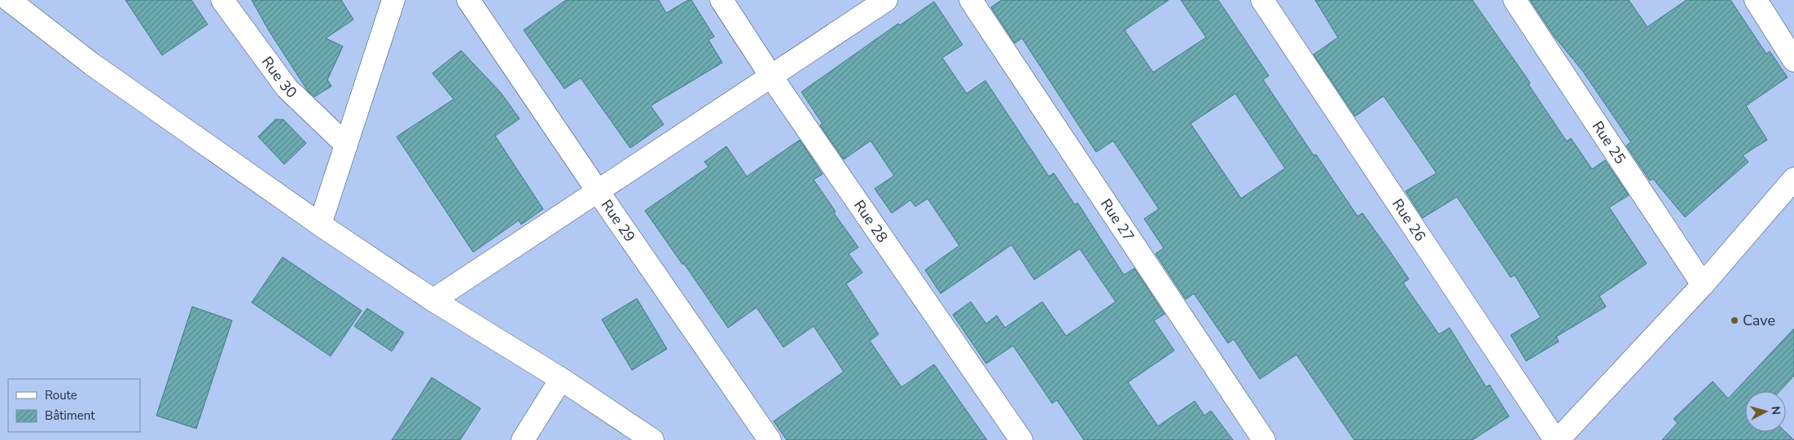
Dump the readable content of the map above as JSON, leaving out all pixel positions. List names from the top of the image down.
{
  "streets": {
    "street": [
      "Rue 30",
      "Rue 25",
      "Rue 27",
      "Rue 26",
      "Rue 29",
      "Rue 28"
    ]
  },
  "places": ["Cave"],
  "legend": ["Route", "Bâtiment"],
  "north": "right"
}
